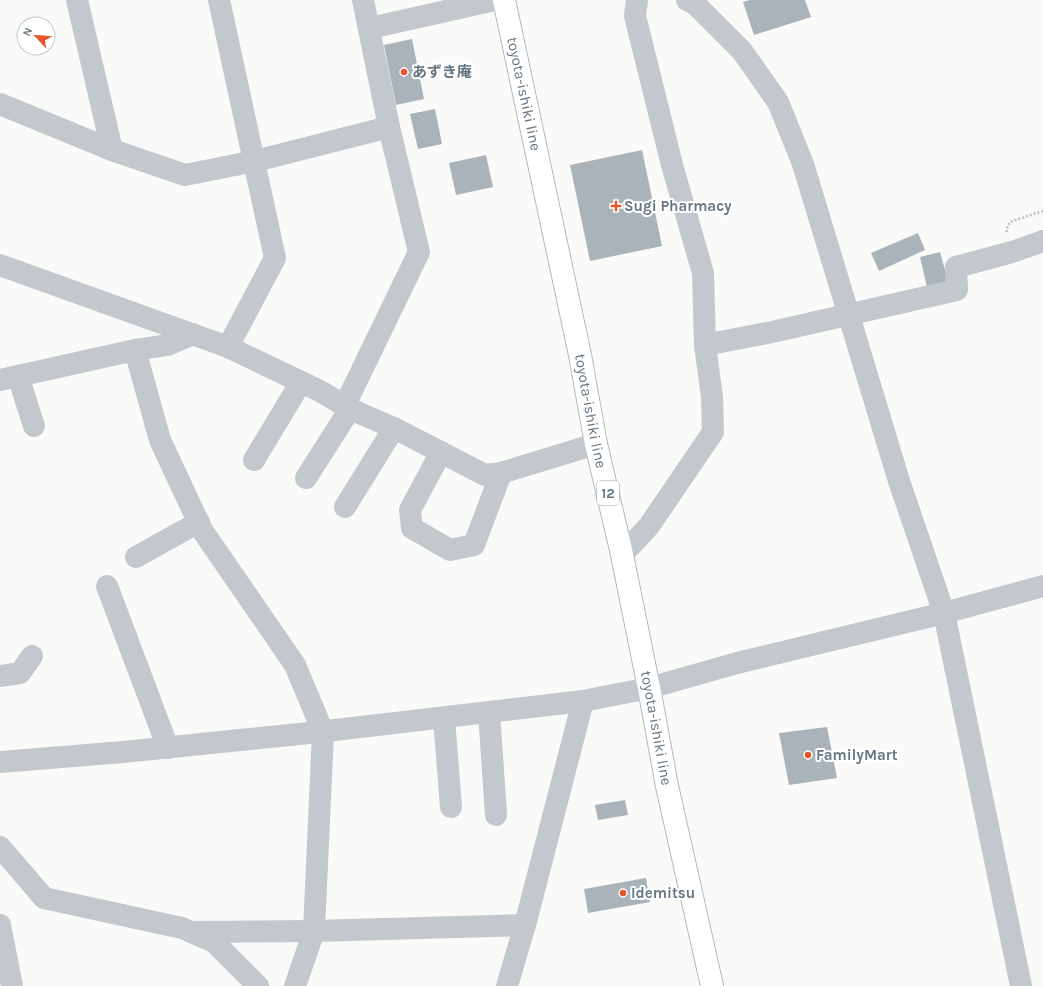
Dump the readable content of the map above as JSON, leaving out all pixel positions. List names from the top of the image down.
{
  "streets": {
    "main road": ["toyota-ishiki line", "12"]
  },
  "places": {
    "other": ["あずき庵", "FamilyMart", "Idemitsu"],
    "health": ["Sugi Pharmacy"]
  },
  "north": "top left"
}
